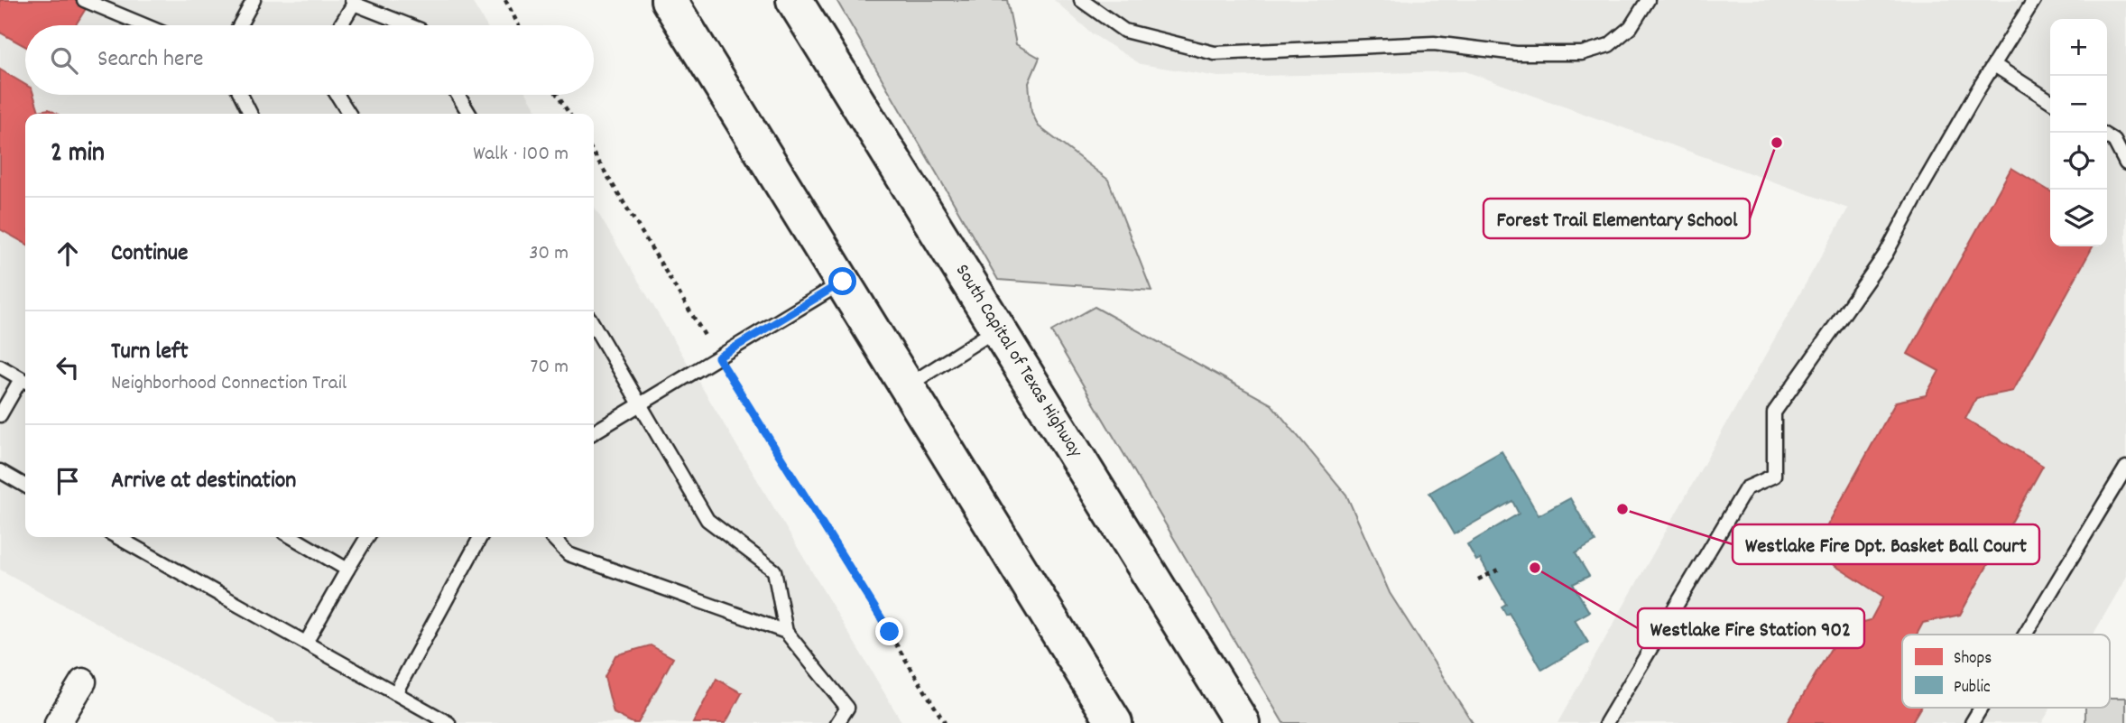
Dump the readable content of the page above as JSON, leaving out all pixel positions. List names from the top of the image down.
{
  "streets": {
    "highway": ["South Capital of Texas Highway"]
  },
  "places": ["Forest Trail Elementary School", "Westlake Fire Dpt. Basket Ball Court", "Westlake Fire Station 902"],
  "legend": ["Shops", "Public"],
  "page": {
    "map_buttons": ["+", "−"],
    "search": "Search here",
    "heading": ["2 min", "Walk · 100 m"],
    "list": [
      ["Continue", "30 m"],
      ["Turn left", "Neighborhood Connection Trail", "70 m"],
      "Arrive at destination"
    ]
  }
}
